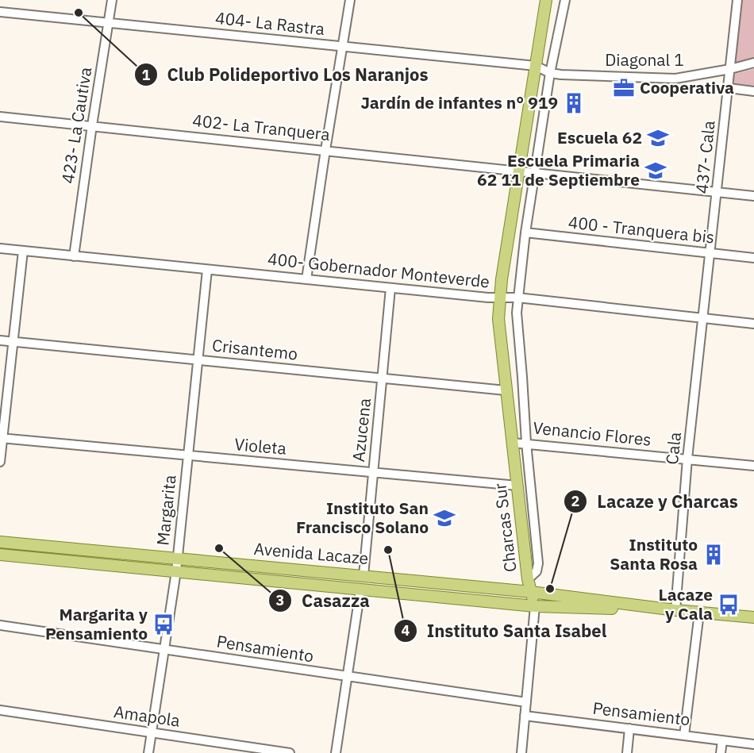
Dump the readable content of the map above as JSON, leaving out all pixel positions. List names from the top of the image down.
{
  "streets": {
    "main road": ["Charcas Sur", "Avenida Lacaze"],
    "street": [
      "404- La Rastra",
      "Diagonal 1",
      "423- La Cautiva",
      "402- La Tranquera",
      "437- Cala",
      "400 - Tranquera bis",
      "400- Gobernador Monteverde",
      "Crisantemo",
      "Azucena",
      "Venancio Flores",
      "Violeta",
      "Cala",
      "Margarita",
      "Pensamiento",
      "Amapola"
    ]
  },
  "crossings": [
    ["404- La Rastra", "Diagonal 1"],
    ["404- La Rastra", "423- La Cautiva"],
    ["404- La Rastra", "Charcas Sur"],
    ["Diagonal 1", "437- Cala"],
    ["Diagonal 1", "Charcas Sur"],
    ["423- La Cautiva", "402- La Tranquera"],
    ["423- La Cautiva", "400- Gobernador Monteverde"],
    ["402- La Tranquera", "Charcas Sur"],
    ["437- Cala", "400 - Tranquera bis"],
    ["437- Cala", "400- Gobernador Monteverde"],
    ["437- Cala", "Cala"],
    ["400- Gobernador Monteverde", "Azucena"],
    ["400- Gobernador Monteverde", "Cala"],
    ["400- Gobernador Monteverde", "Margarita"],
    ["400- Gobernador Monteverde", "Charcas Sur"],
    ["Crisantemo", "Azucena"],
    ["Crisantemo", "Margarita"],
    ["Crisantemo", "Charcas Sur"],
    ["Azucena", "Violeta"],
    ["Azucena", "Avenida Lacaze"],
    ["Venancio Flores", "Cala"],
    ["Venancio Flores", "Charcas Sur"],
    ["Violeta", "Margarita"],
    ["Violeta", "Charcas Sur"],
    ["Cala", "Avenida Lacaze"],
    ["Margarita", "Avenida Lacaze"],
    ["Margarita", "Pensamiento"],
    ["Margarita", "Amapola"],
    ["Charcas Sur", "Avenida Lacaze"],
    ["Charcas Sur", "Pensamiento"]
  ],
  "places": {
    "other": [
      "Club Polideportivo Los Naranjos",
      "Casazza",
      "Instituto Santa Isabel",
      "Lacaze y Charcas"
    ],
    "office": ["Cooperativa"],
    "building": ["Jardín de infantes n° 919", "Instituto Santa Rosa"],
    "school or university": ["Escuela 62", "Escuela Primaria 62 11 de Septiembre", "Instituto San Francisco Solano"],
    "bus stop": ["Lacaze y Cala", "Margarita y Pensamiento"]
  }
}
